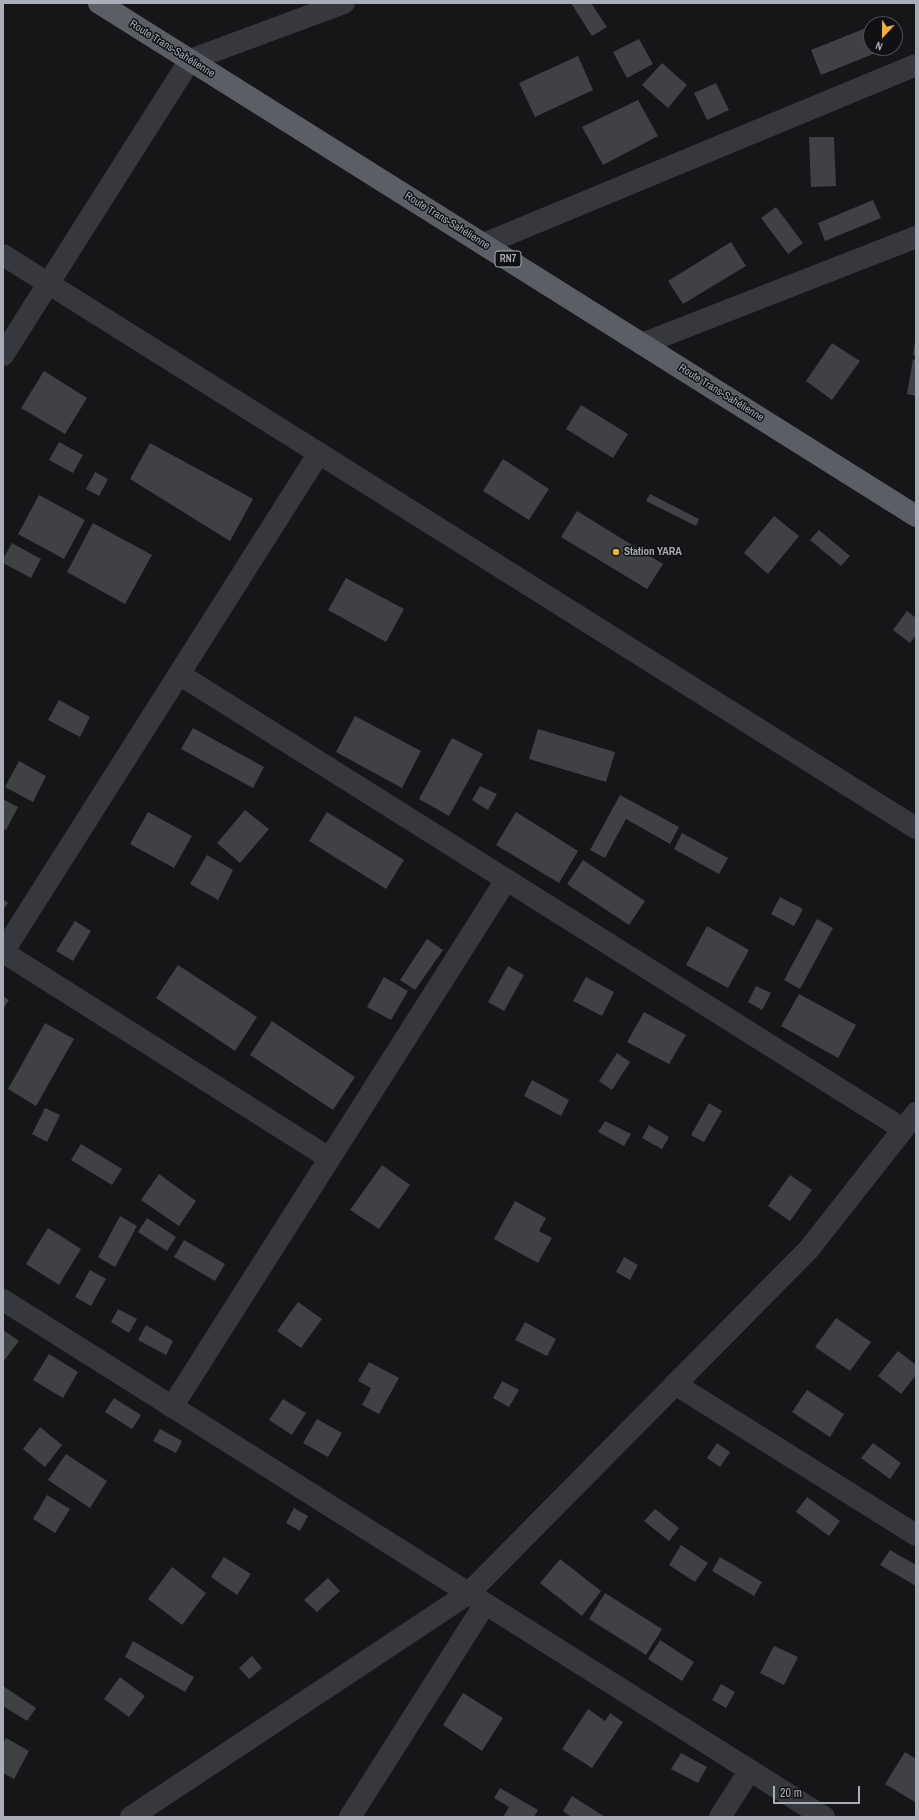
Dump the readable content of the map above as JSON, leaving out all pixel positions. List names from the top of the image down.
{
  "streets": {
    "highway": ["Route Trans-Sahélienne", "RN7"]
  },
  "places": ["Station YARA"],
  "scale_bar": "20 m",
  "north": "bottom"
}
